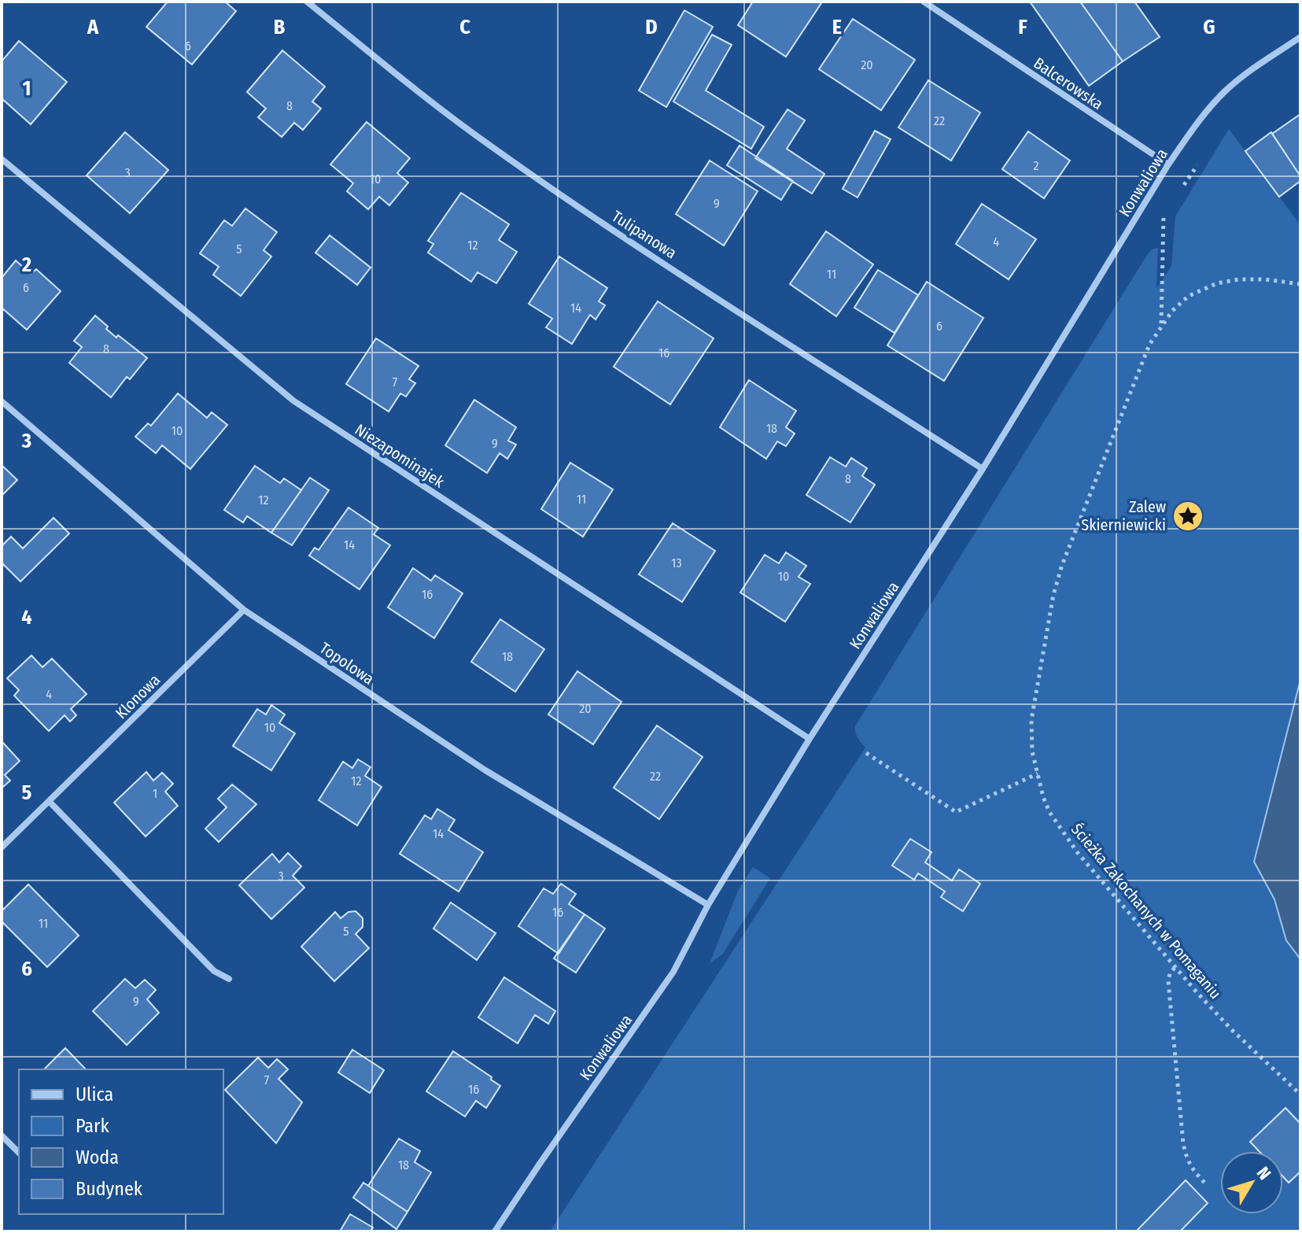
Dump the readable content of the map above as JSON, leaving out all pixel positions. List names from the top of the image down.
{
  "streets": {
    "street": [
      "Balcerowska",
      "Konwaliowa",
      "Tulipanowa",
      "Niezapominajek",
      "Topolowa",
      "Klonowa"
    ],
    "path": ["Ścieżka Zakochanych w Pomaganiu"]
  },
  "crossings": [
    ["Balcerowska", "Konwaliowa"],
    ["Konwaliowa", "Tulipanowa"],
    ["Konwaliowa", "Niezapominajek"],
    ["Konwaliowa", "Topolowa"],
    ["Topolowa", "Klonowa"]
  ],
  "places": {
    "place": ["Zalew Skierniewicki"]
  },
  "house_numbers": [
    "6",
    "20",
    "8",
    "22",
    "2",
    "3",
    "10",
    "9",
    "4",
    "12",
    "5",
    "11",
    "6",
    "14",
    "6",
    "8",
    "16",
    "7",
    "18",
    "10",
    "9",
    "8",
    "11",
    "12",
    "14",
    "13",
    "10",
    "16",
    "18",
    "4",
    "20",
    "10",
    "22",
    "12",
    "1",
    "14",
    "3",
    "16",
    "11",
    "5",
    "9",
    "7",
    "16",
    "18"
  ],
  "legend": [
    "Ulica",
    "Park",
    "Woda",
    "Budynek"
  ],
  "north": "top right",
  "grid": {
    "columns": [
      "A",
      "B",
      "C",
      "D",
      "E",
      "F",
      "G"
    ],
    "rows": [
      "1",
      "2",
      "3",
      "4",
      "5",
      "6"
    ]
  }
}
